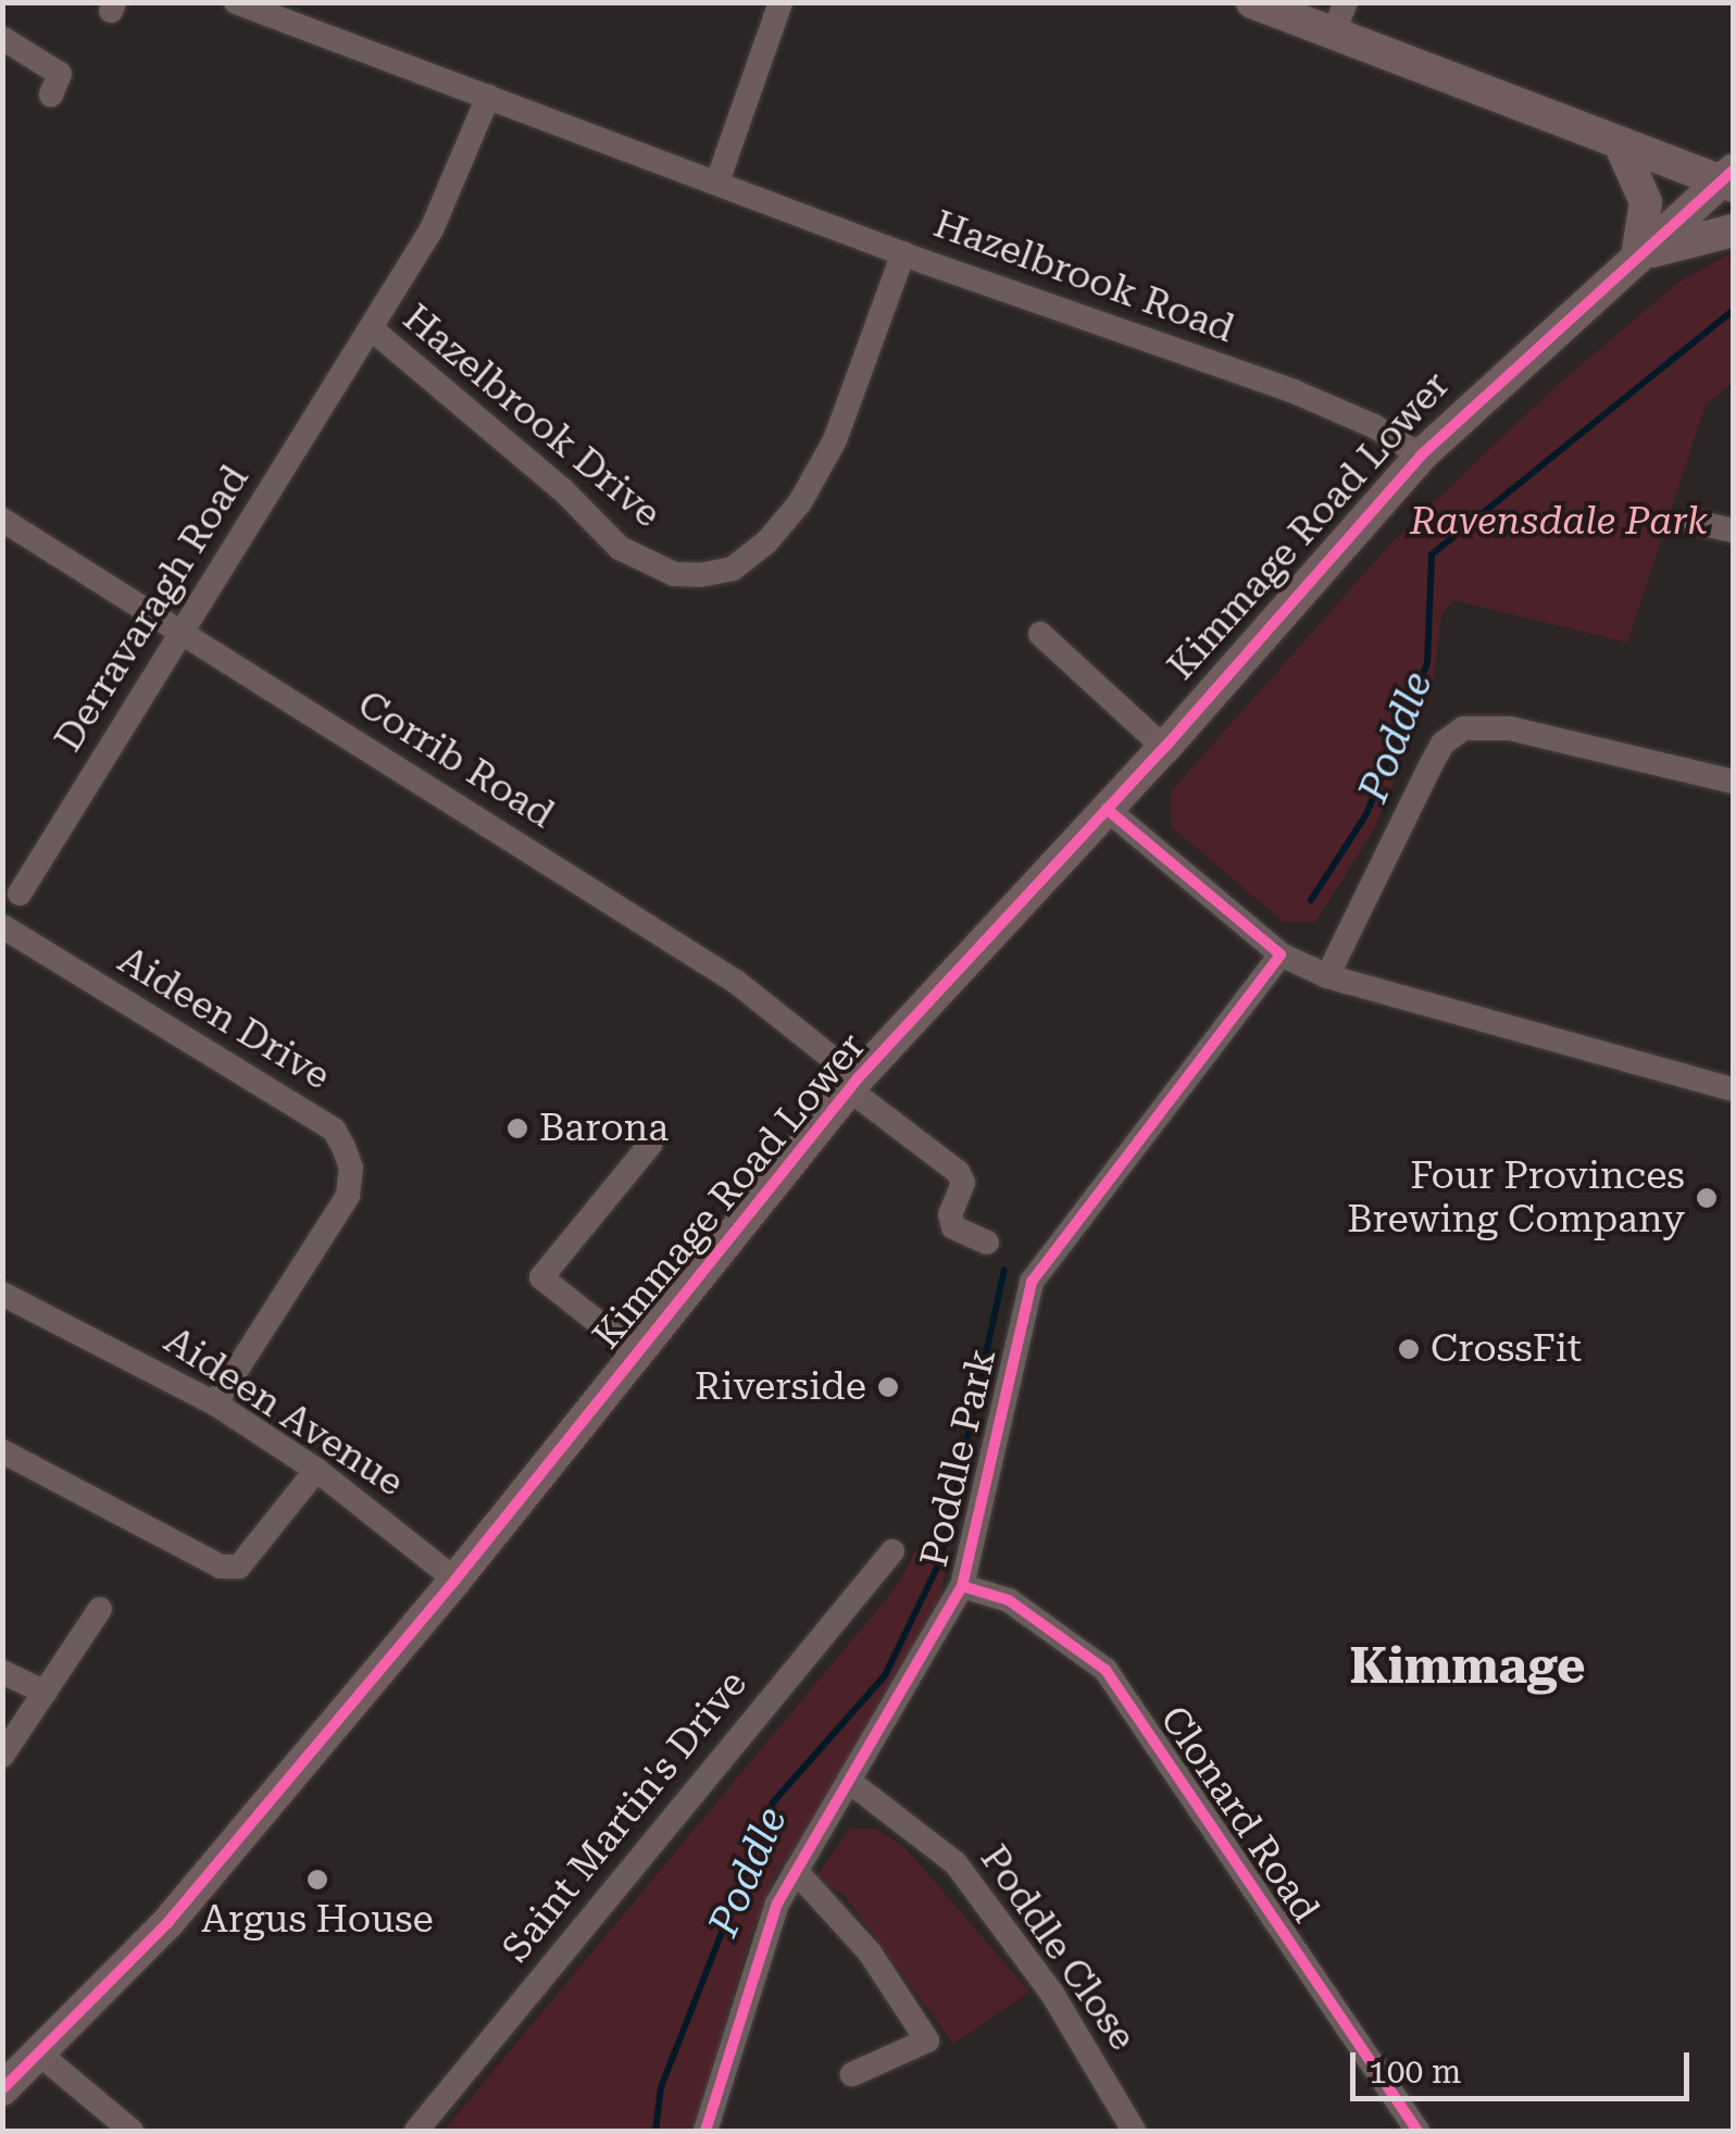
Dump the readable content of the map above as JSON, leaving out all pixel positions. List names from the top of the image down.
{
  "streets": {
    "main road": ["Kimmage Road Lower"],
    "street": [
      "Hazelbrook Road",
      "Hazelbrook Drive",
      "Derravaragh Road",
      "Corrib Road",
      "Aideen Drive",
      "Aideen Avenue",
      "Poddle Park",
      "Clonard Road",
      "Saint Martin's Drive",
      "Poddle Close"
    ]
  },
  "crossings": [
    ["Hazelbrook Road", "Hazelbrook Drive"],
    ["Hazelbrook Road", "Kimmage Road Lower"],
    ["Hazelbrook Drive", "Derravaragh Road"],
    ["Kimmage Road Lower", "Corrib Road"],
    ["Kimmage Road Lower", "Aideen Avenue"],
    ["Derravaragh Road", "Corrib Road"],
    ["Aideen Drive", "Aideen Avenue"],
    ["Poddle Park", "Clonard Road"],
    ["Poddle Park", "Poddle Close"]
  ],
  "districts": ["Kimmage"],
  "water": ["Poddle"],
  "parks": ["Ravensdale Park"],
  "places": [
    "Barona",
    "Four Provinces Brewing Company",
    "CrossFit",
    "Riverside",
    "Argus House"
  ],
  "scale_bar": "100 m"
}
